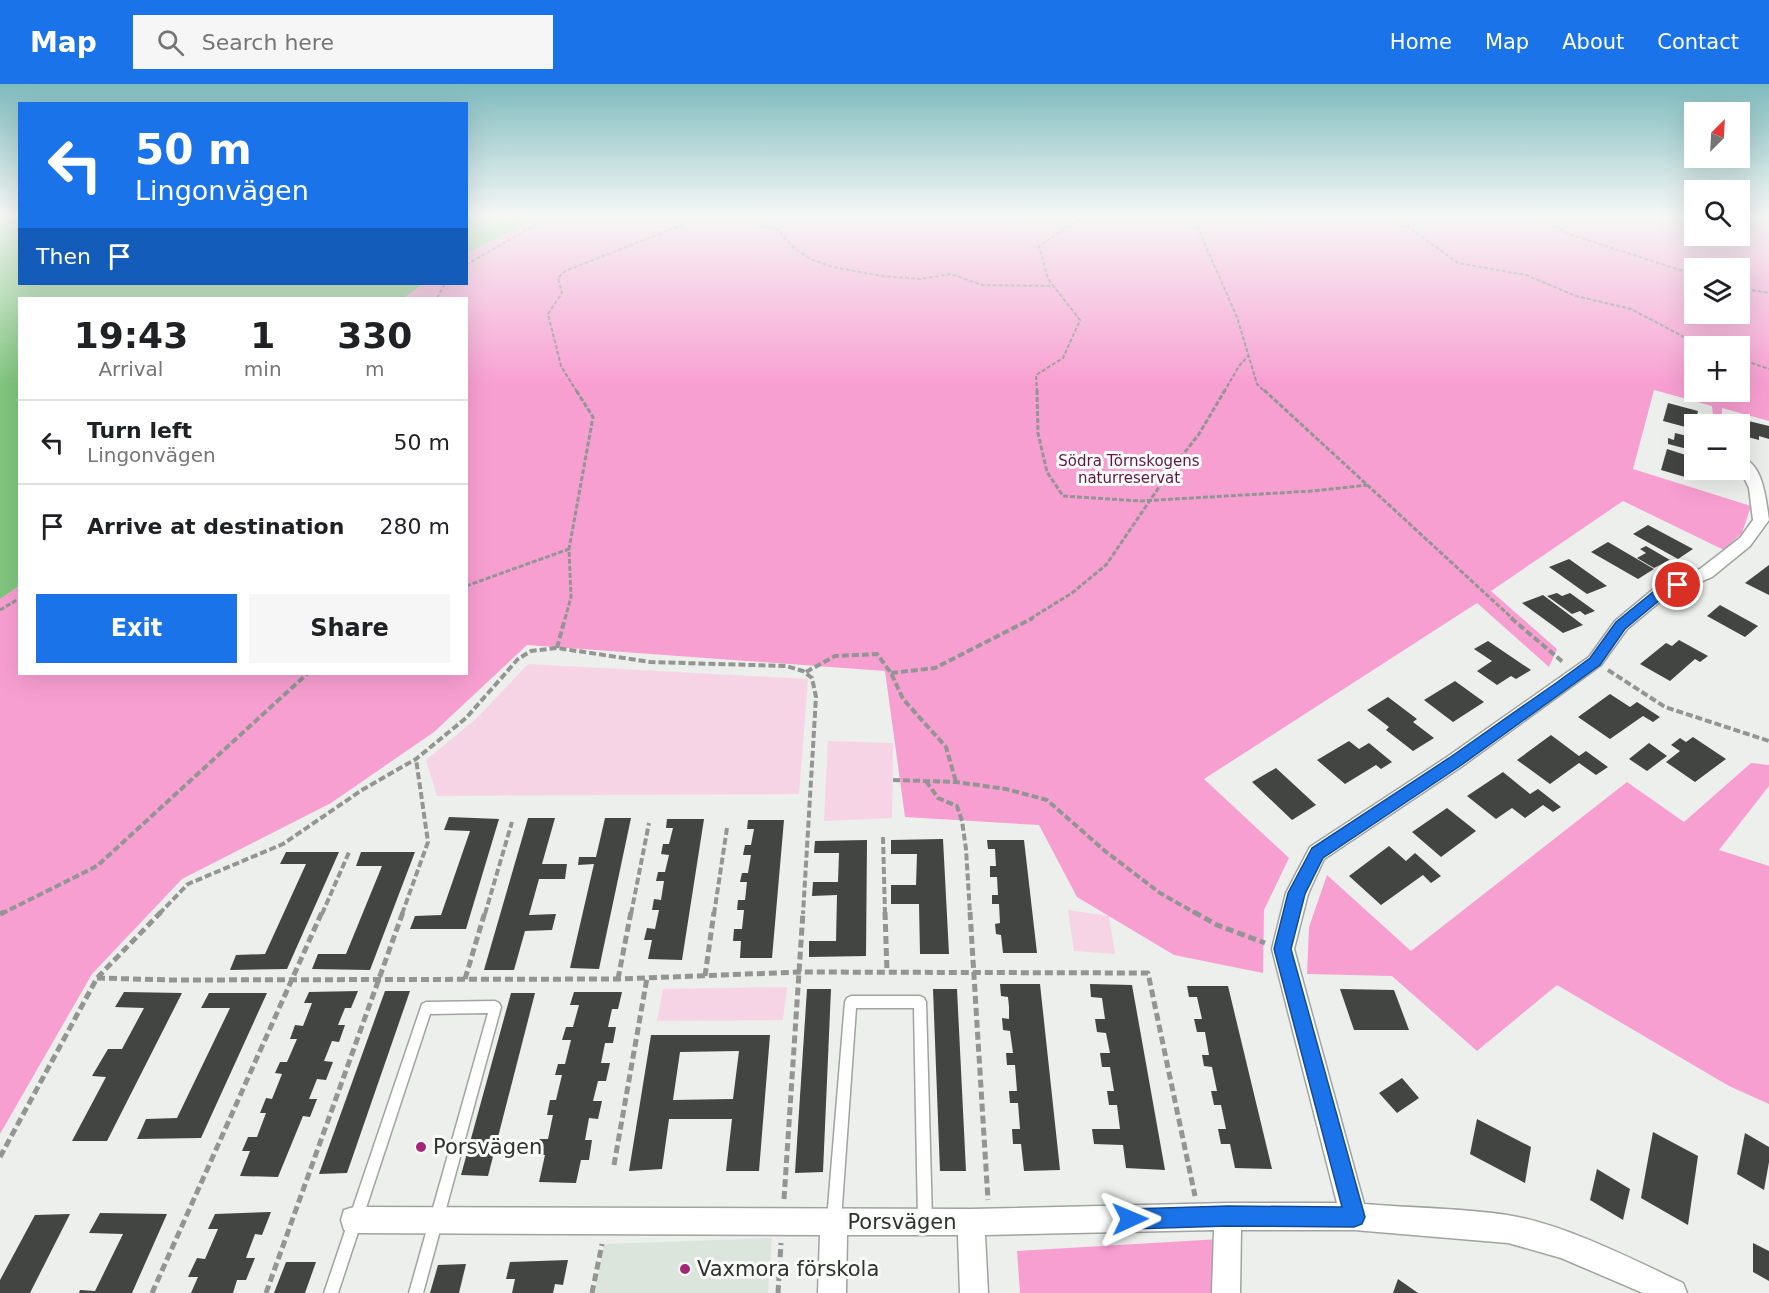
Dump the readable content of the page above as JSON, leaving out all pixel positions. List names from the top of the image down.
{
  "streets": {
    "street": ["Porsvägen"]
  },
  "parks": ["Södra Törnskogens naturreservat"],
  "places": ["Porsvägen", "Vaxmora förskola"],
  "north": "top right",
  "page": {
    "header": "Map",
    "search": "Search here",
    "nav": [
      "Home",
      "Map",
      "About",
      "Contact"
    ],
    "map_buttons": ["+", "−"],
    "turn": ["50 m", "Lingonvägen"],
    "then": "Then",
    "eta": [
      "19:43",
      "Arrival",
      "1",
      "min",
      "330",
      "m"
    ],
    "list": [
      {
        "name": "Turn left",
        "note": "Lingonvägen",
        "value": "50 m"
      },
      {
        "name": "Arrive at destination",
        "value": "280 m"
      }
    ],
    "buttons": ["Exit", "Share"]
  }
}
